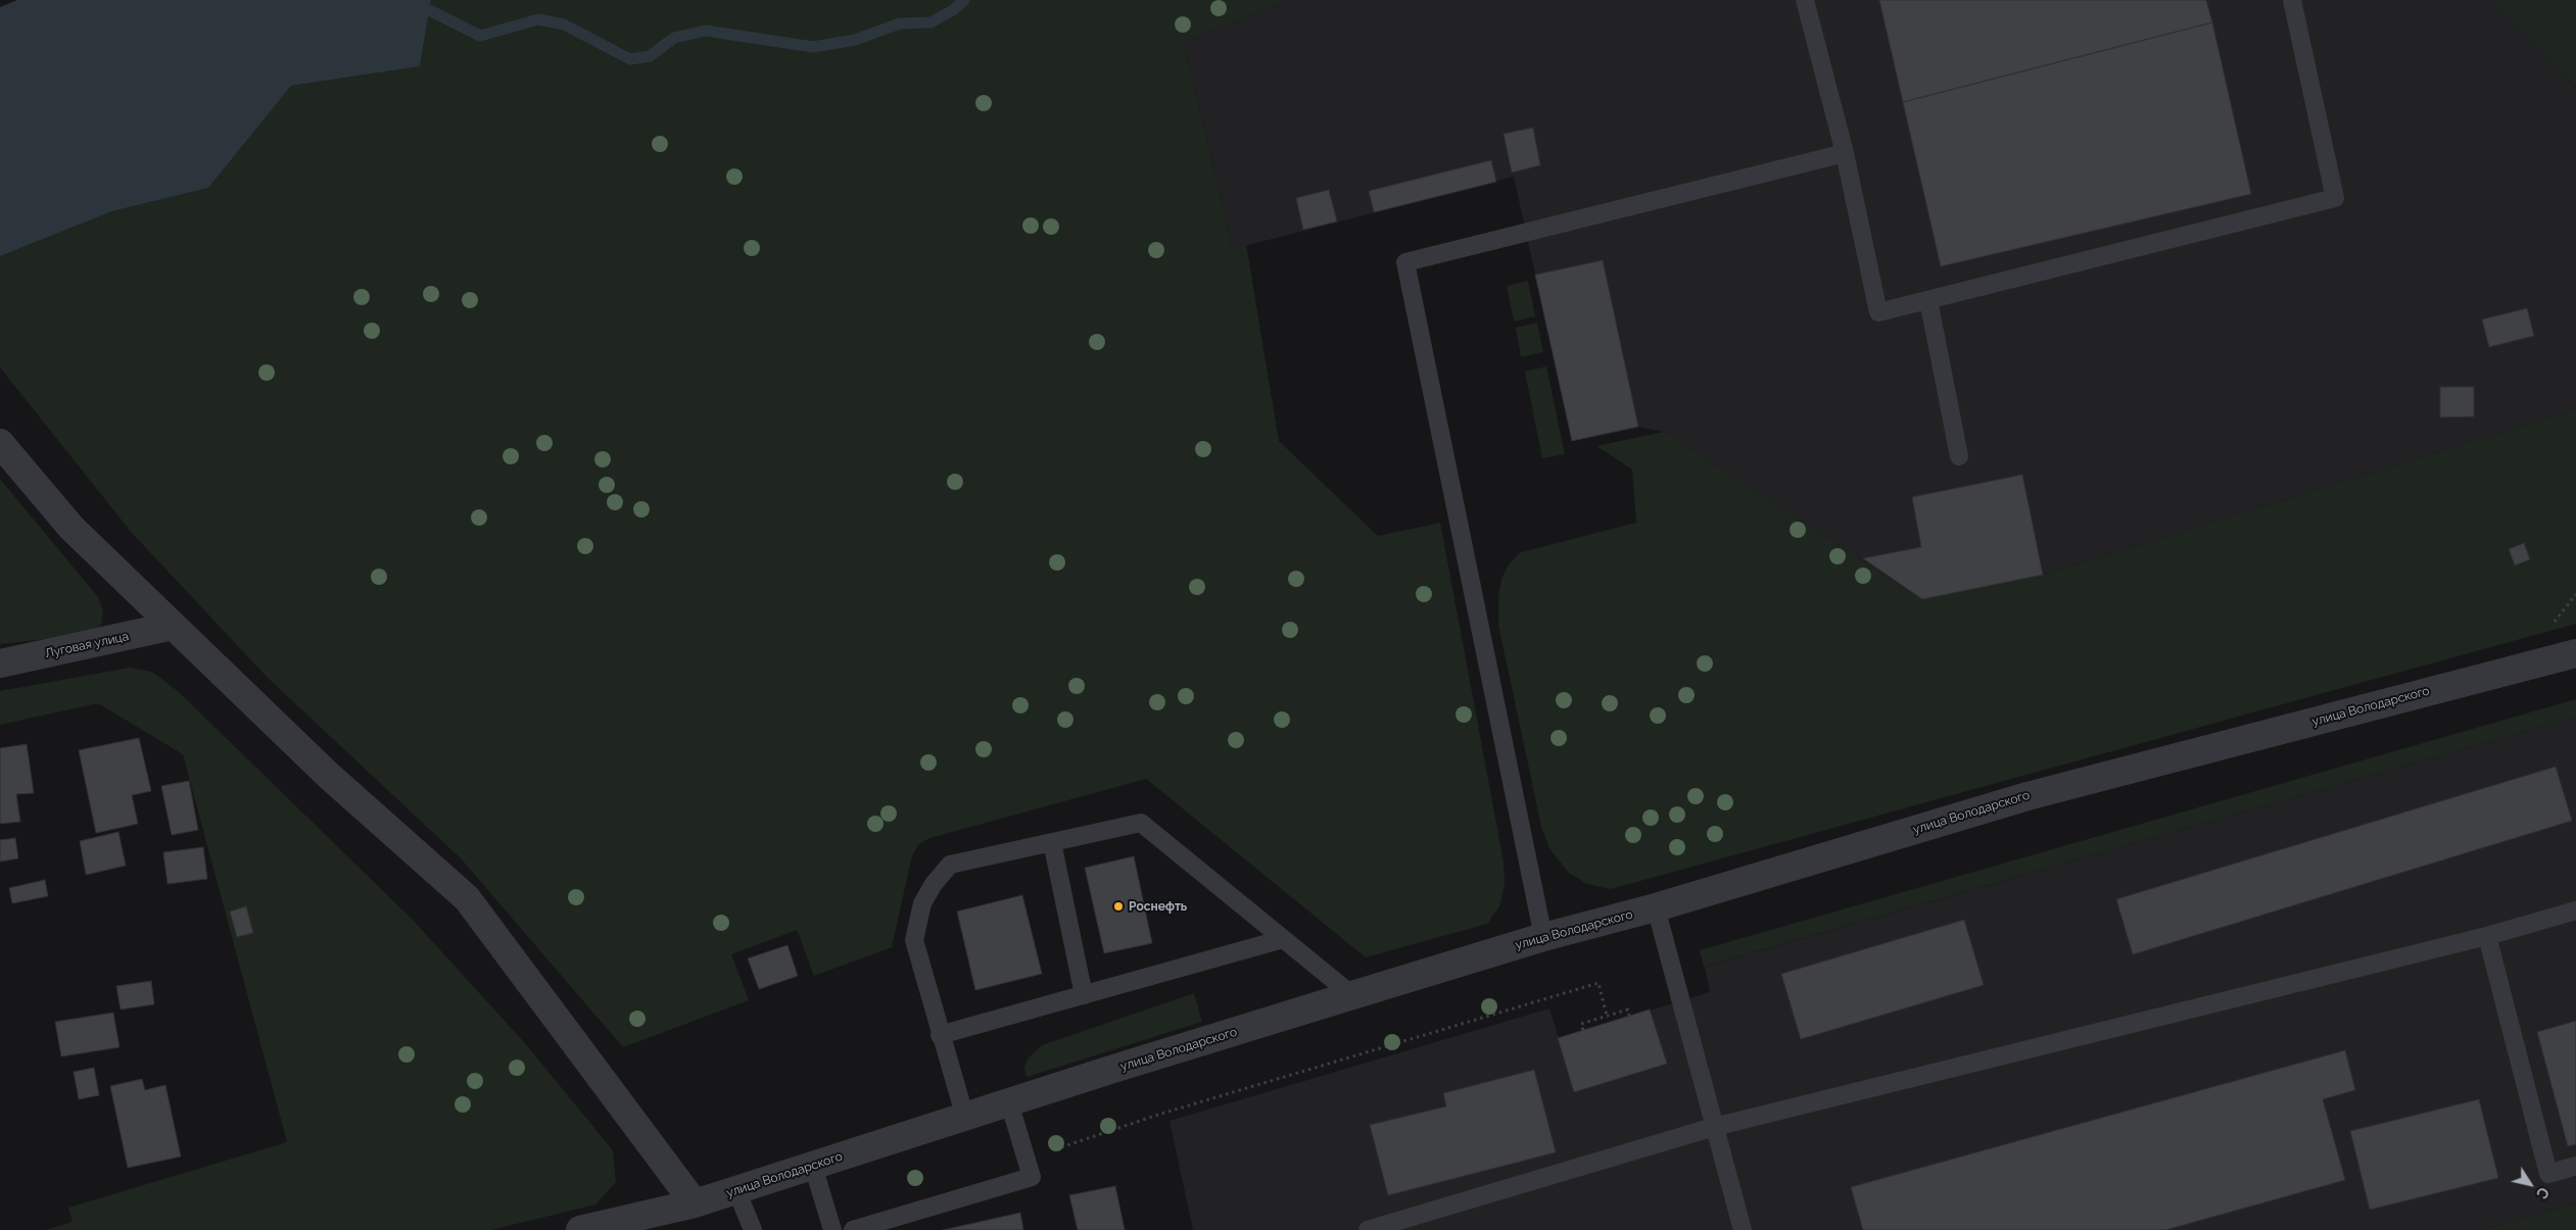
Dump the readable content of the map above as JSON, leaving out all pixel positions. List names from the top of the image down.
{
  "streets": {
    "street": ["Луговая улица", "улица Володарского"]
  },
  "places": ["Роснефть"],
  "north": "bottom right"
}
